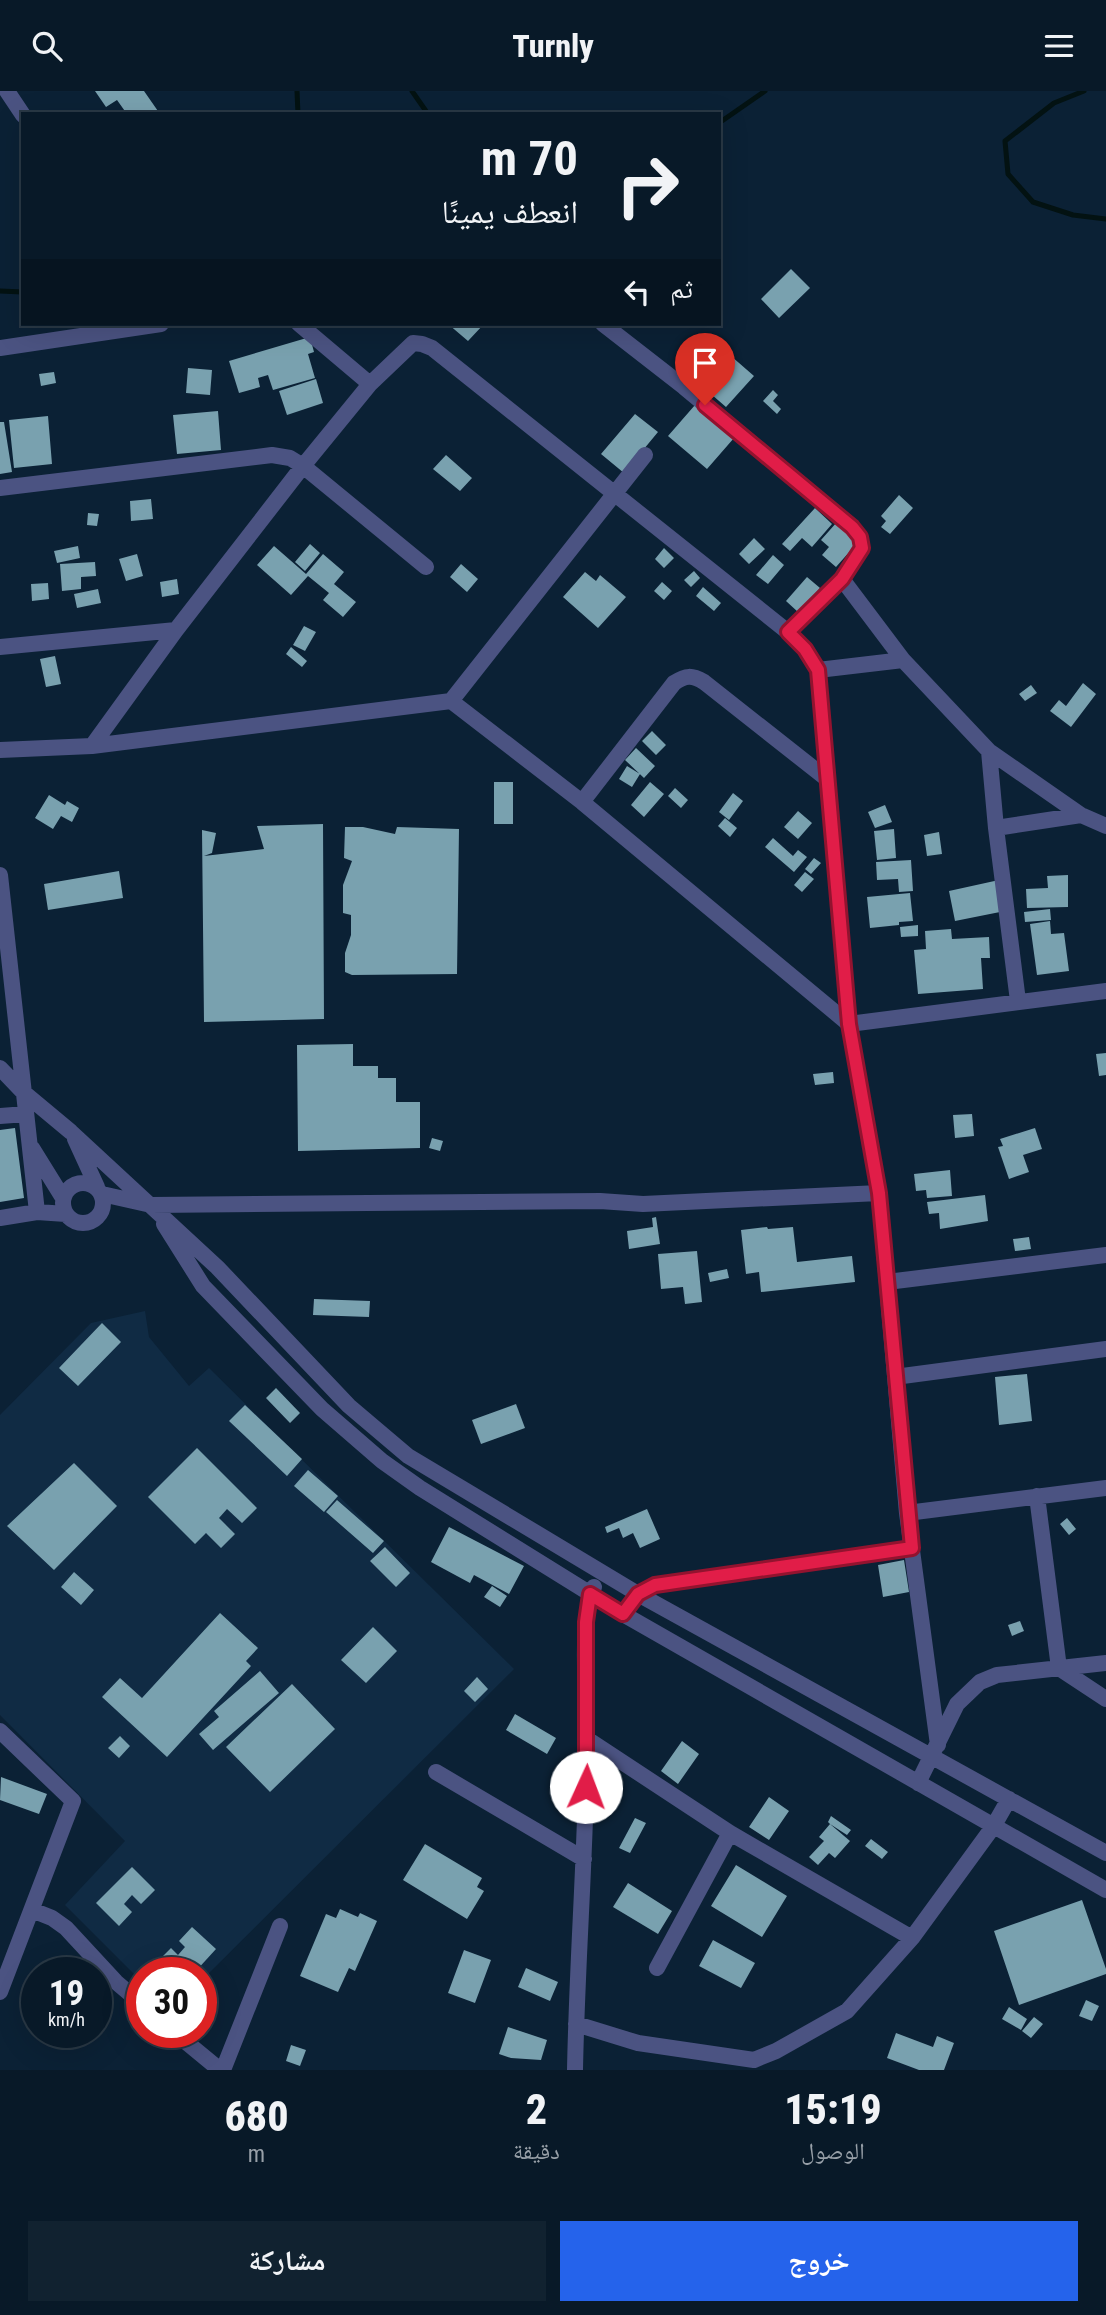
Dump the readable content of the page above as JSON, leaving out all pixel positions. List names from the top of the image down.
{
  "page": {
    "header": "Turnly",
    "turn": ["70 m", "انعطف يمينًا"],
    "then": "ثم",
    "speed": "19 km/h",
    "limit": "30",
    "eta": [
      "15:19",
      "الوصول",
      "2",
      "دقيقة",
      "680",
      "m"
    ],
    "buttons": ["خروج", "مشاركة"]
  }
}
